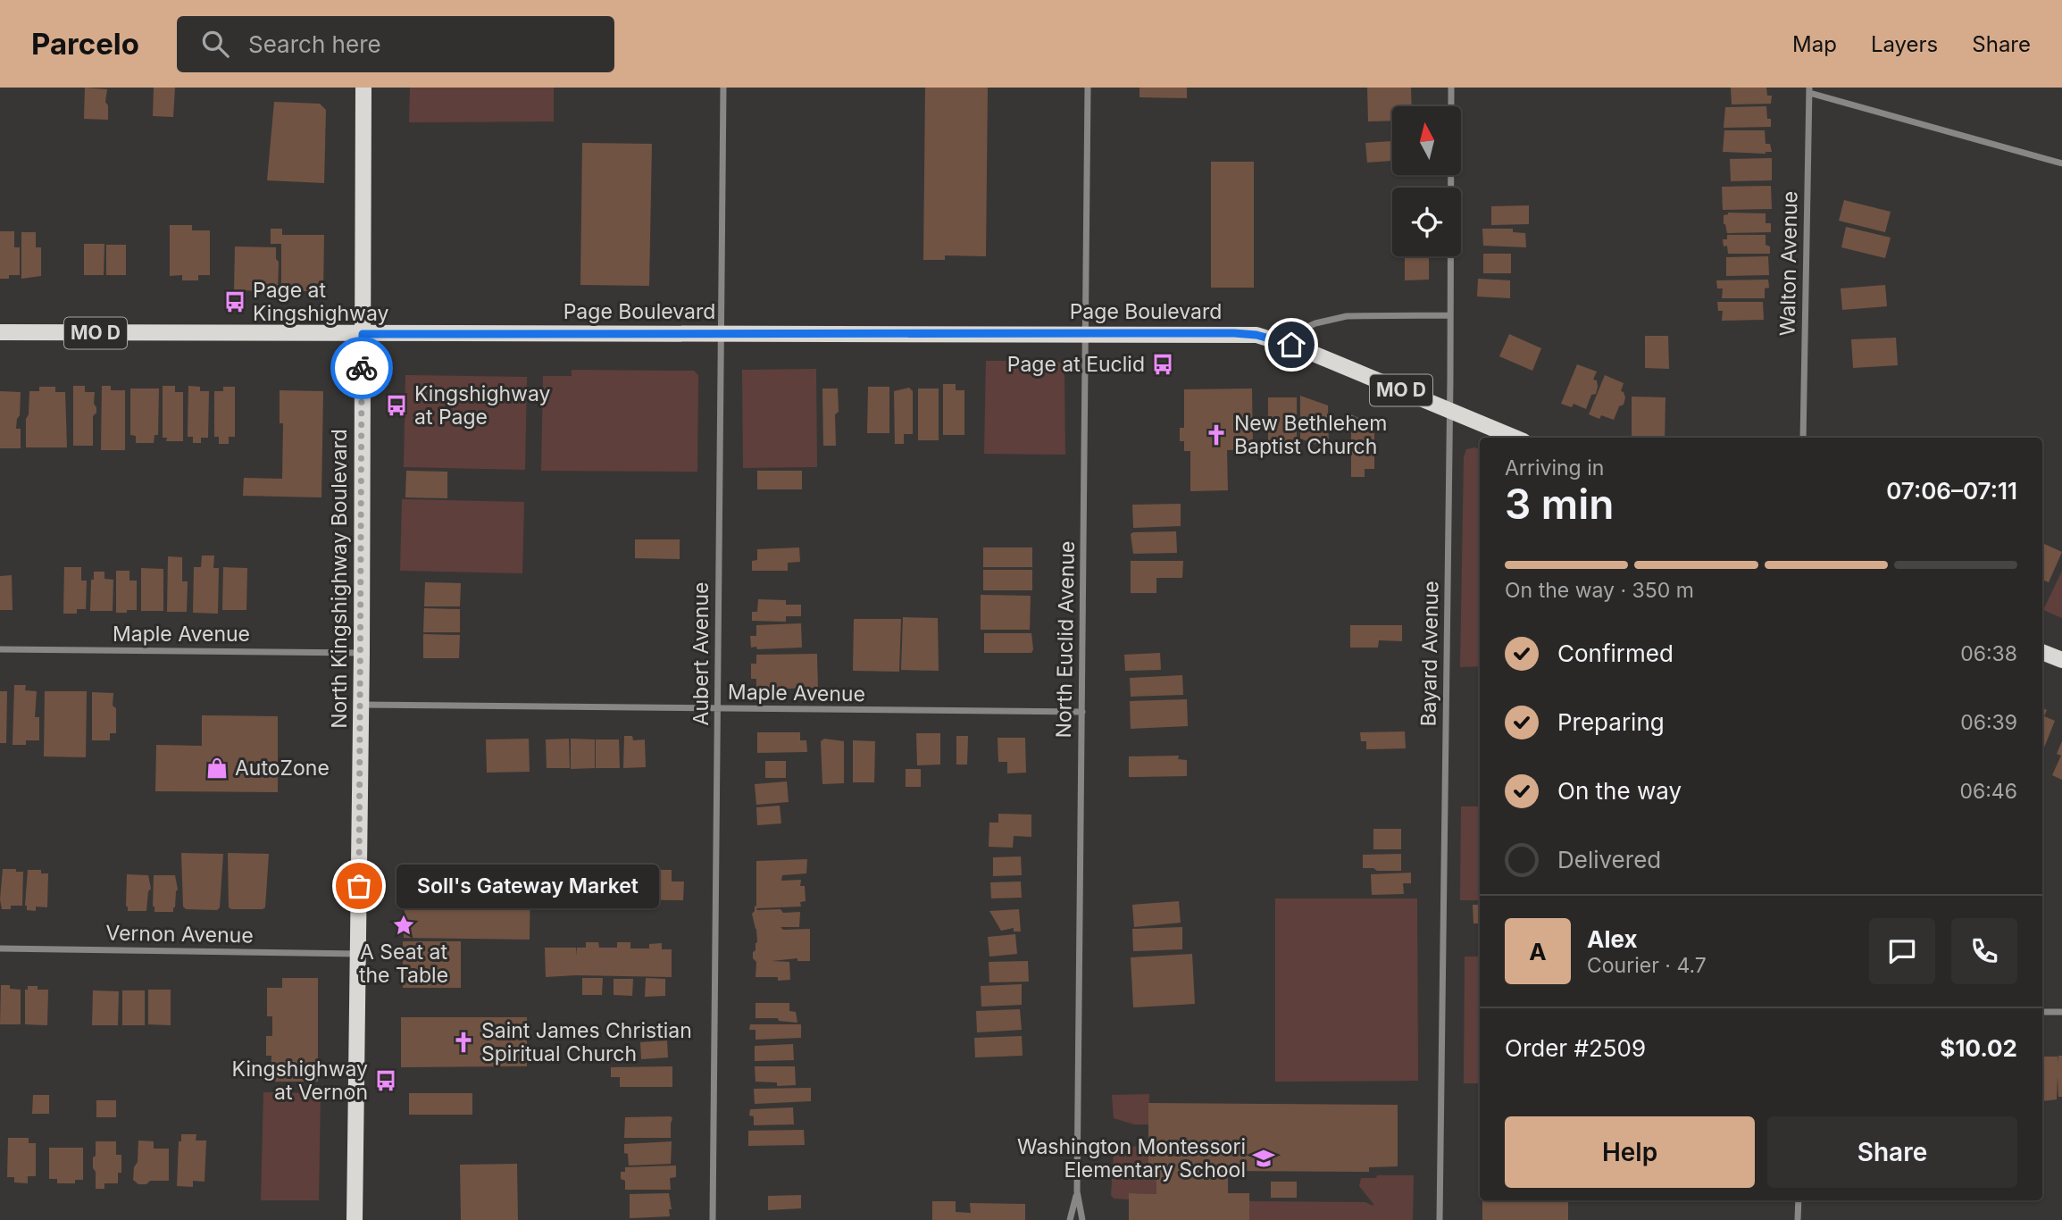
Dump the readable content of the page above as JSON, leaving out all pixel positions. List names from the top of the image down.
{
  "streets": {
    "main road": ["Page Boulevard", "MO D", "North Kingshighway Boulevard"],
    "street": [
      "Walton Avenue",
      "Maple Avenue",
      "North Euclid Avenue",
      "Aubert Avenue",
      "Bayard Avenue",
      "Vernon Avenue"
    ]
  },
  "crossings": [
    ["Page Boulevard", "North Kingshighway Boulevard"],
    ["Page Boulevard", "North Euclid Avenue"],
    ["Page Boulevard", "Aubert Avenue"],
    ["Page Boulevard", "Bayard Avenue"],
    ["North Kingshighway Boulevard", "Maple Avenue"],
    ["North Kingshighway Boulevard", "Vernon Avenue"],
    ["Maple Avenue", "North Euclid Avenue"],
    ["Maple Avenue", "Aubert Avenue"]
  ],
  "places": {
    "bus stop": [
      "Page at Kingshighway",
      "Page at Euclid",
      "Kingshighway at Page",
      "Kingshighway at Vernon"
    ],
    "church": ["New Bethlehem Baptist Church", "Saint James Christian Spiritual Church"],
    "shop": ["AutoZone"],
    "other": ["Soll's Gateway Market"],
    "place": ["A Seat at the Table"],
    "school or university": ["Washington Montessori Elementary School"]
  },
  "north": "top",
  "page": {
    "header": "Parcelo",
    "search": "Search here",
    "nav": ["Map", "Layers", "Share"],
    "heading": ["3 min", "Arriving in", "07:06–07:11"],
    "panel": [
      "Alex",
      "Courier · 4.7",
      "Order #2509",
      "$10.02"
    ],
    "bar": "On the way · 350 m",
    "list": [
      ["Confirmed", "06:38"],
      ["Preparing", "06:39"],
      ["On the way", "06:46"],
      "Delivered"
    ],
    "bubble": "Soll's Gateway Market",
    "round": "A",
    "buttons": ["Help", "Share"]
  }
}
